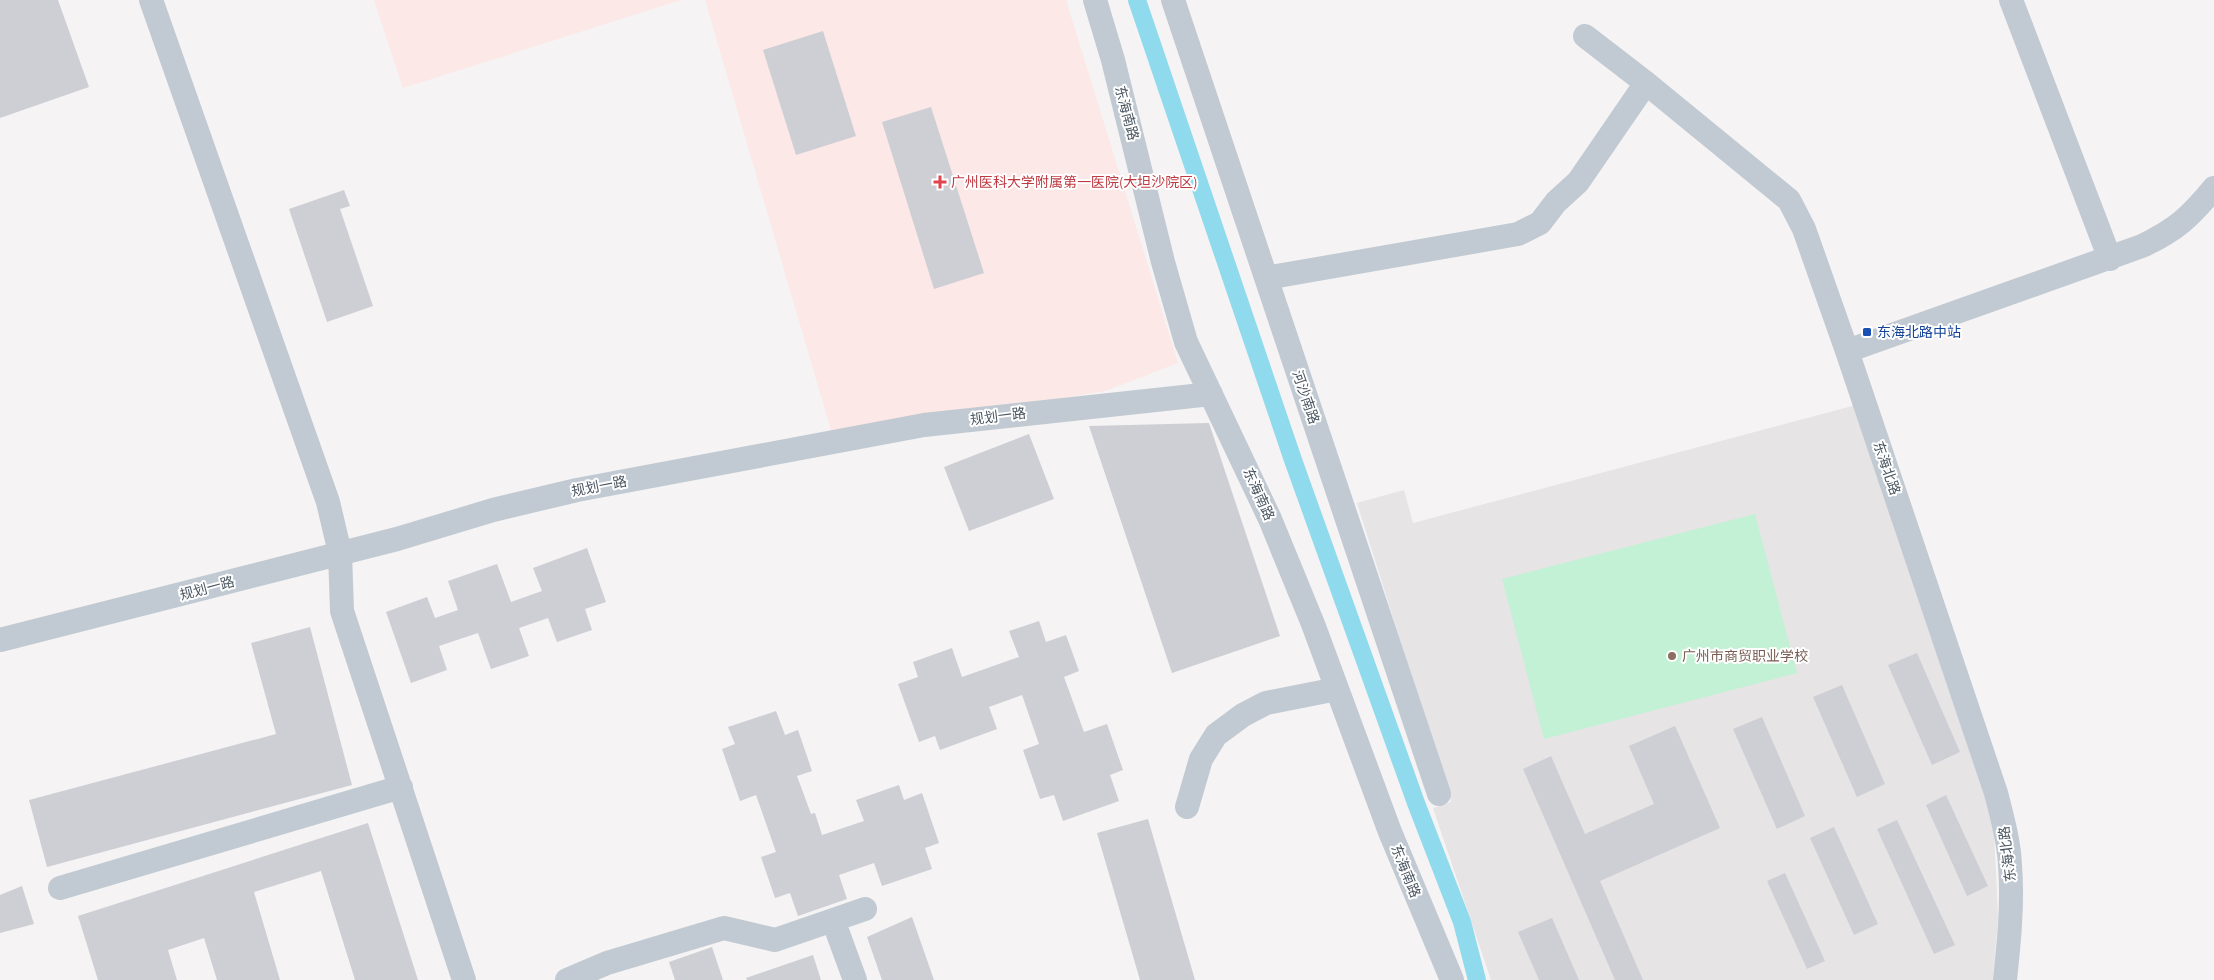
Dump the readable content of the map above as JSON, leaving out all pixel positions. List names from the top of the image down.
{
  "streets": {
    "street": [
      "东海南路",
      "河沙南路",
      "规划一路",
      "东海北路"
    ]
  },
  "crossings": [
    ["东海南路", "规划一路"]
  ],
  "places": {
    "health": ["广州医科大学附属第一医院(大坦沙院区)"],
    "transit": ["东海北路中站"],
    "other": ["广州市商贸职业学校"]
  }
}
